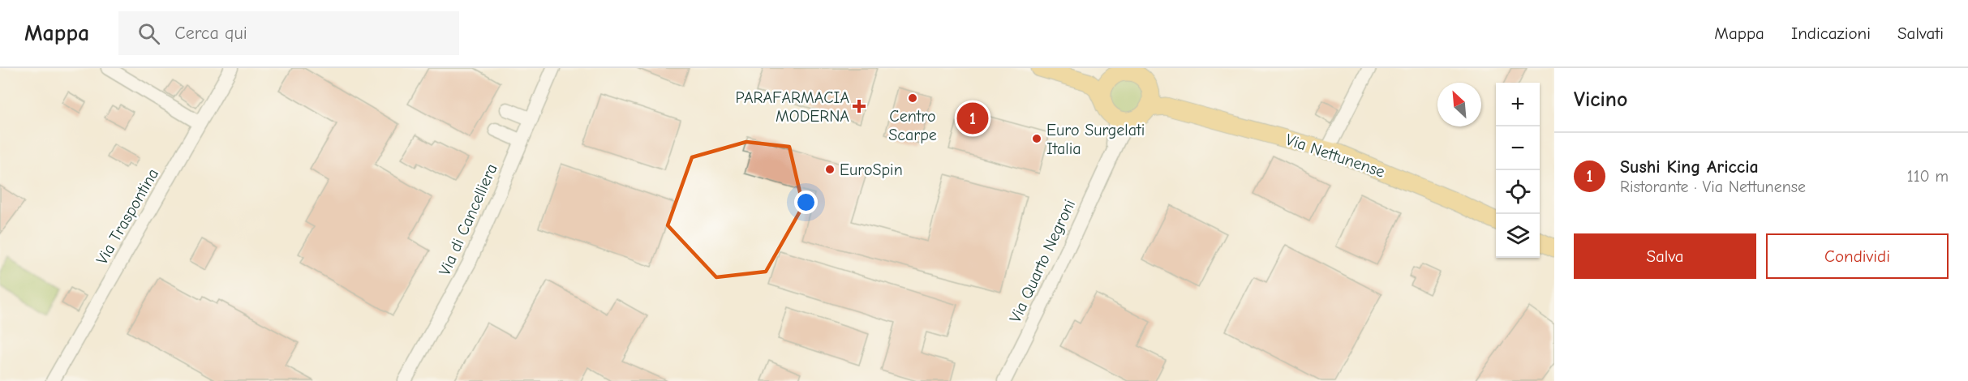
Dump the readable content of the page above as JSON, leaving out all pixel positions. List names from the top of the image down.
{
  "streets": {
    "main road": ["Via Nettunense"],
    "street": ["Via Traspontina", "Via di Cancelliera", "Via Quarto Negroni"]
  },
  "crossings": [
    ["Via Nettunense", "Via Quarto Negroni"]
  ],
  "places": {
    "other": ["Centro Scarpe", "Euro Surgelati Italia", "EuroSpin"],
    "health": ["PARAFARMACIA MODERNA"]
  },
  "north": "top left",
  "page": {
    "header": "Mappa",
    "search": "Cerca qui",
    "nav": ["Mappa", "Indicazioni", "Salvati"],
    "heading": "Vicino",
    "map_buttons": ["+", "−"],
    "pins": "1",
    "list": [
      {
        "mark": "1",
        "name": "Sushi King Ariccia",
        "note": "Ristorante · Via Nettunense",
        "value": "110 m"
      }
    ],
    "buttons": ["Salva", "Condividi"]
  }
}
